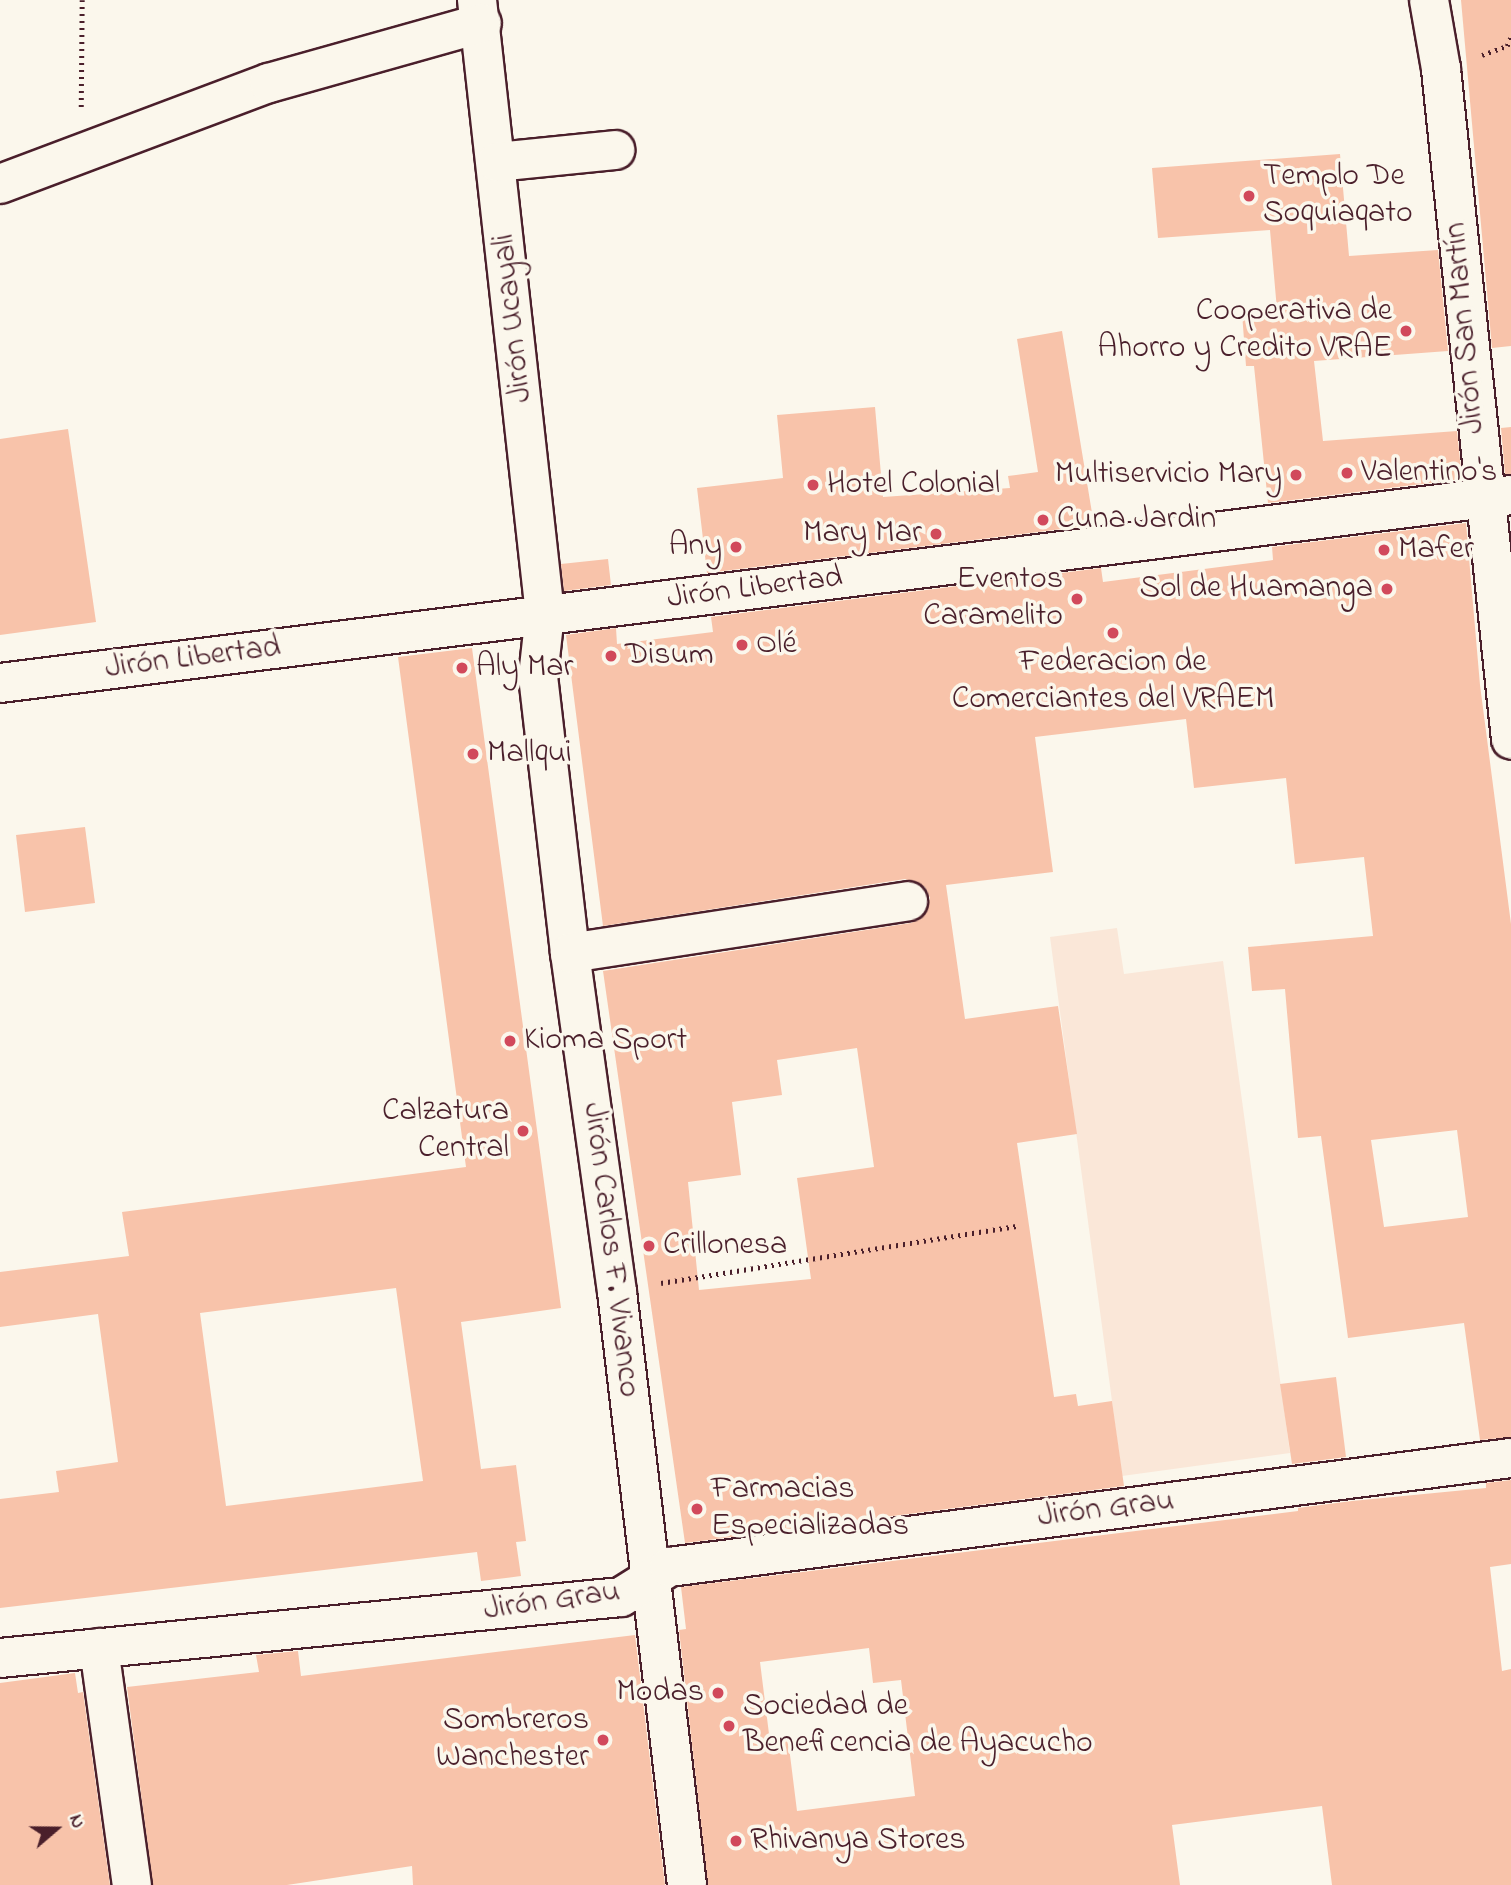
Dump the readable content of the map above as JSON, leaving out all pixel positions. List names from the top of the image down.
{
  "streets": {
    "street": [
      "Jirón Ucayali",
      "Jirón San Martín",
      "Jirón Libertad",
      "Jirón Carlos F. Vivanco",
      "Jirón Grau"
    ]
  },
  "crossings": [
    ["Jirón Ucayali", "Jirón Libertad"],
    ["Jirón Ucayali", "Jirón Carlos F. Vivanco"],
    ["Jirón San Martín", "Jirón Libertad"],
    ["Jirón Libertad", "Jirón Carlos F. Vivanco"],
    ["Jirón Carlos F. Vivanco", "Jirón Grau"]
  ],
  "places": [
    "Templo De Soquiaqato",
    "Cooperativa de Ahorro y Credito VRAE",
    "Valentino's",
    "Multiservicio Mary",
    "Hotel Colonial",
    "Cuna Jardin",
    "Mary Mar",
    "Any",
    "Mafer",
    "Sol de Huamanga",
    "Eventos Caramelito",
    "Federacion de Comerciantes del VRAEM",
    "Olé",
    "Disum",
    "Aly Mar",
    "Mallqui",
    "Kioma Sport",
    "Calzatura Central",
    "Crillonesa",
    "Farmacias Especializadas",
    "Modas",
    "Sociedad de Beneficencia de Ayacucho",
    "Sombreros Wanchester",
    "Rhivanya Stores"
  ],
  "north": "right"
}
